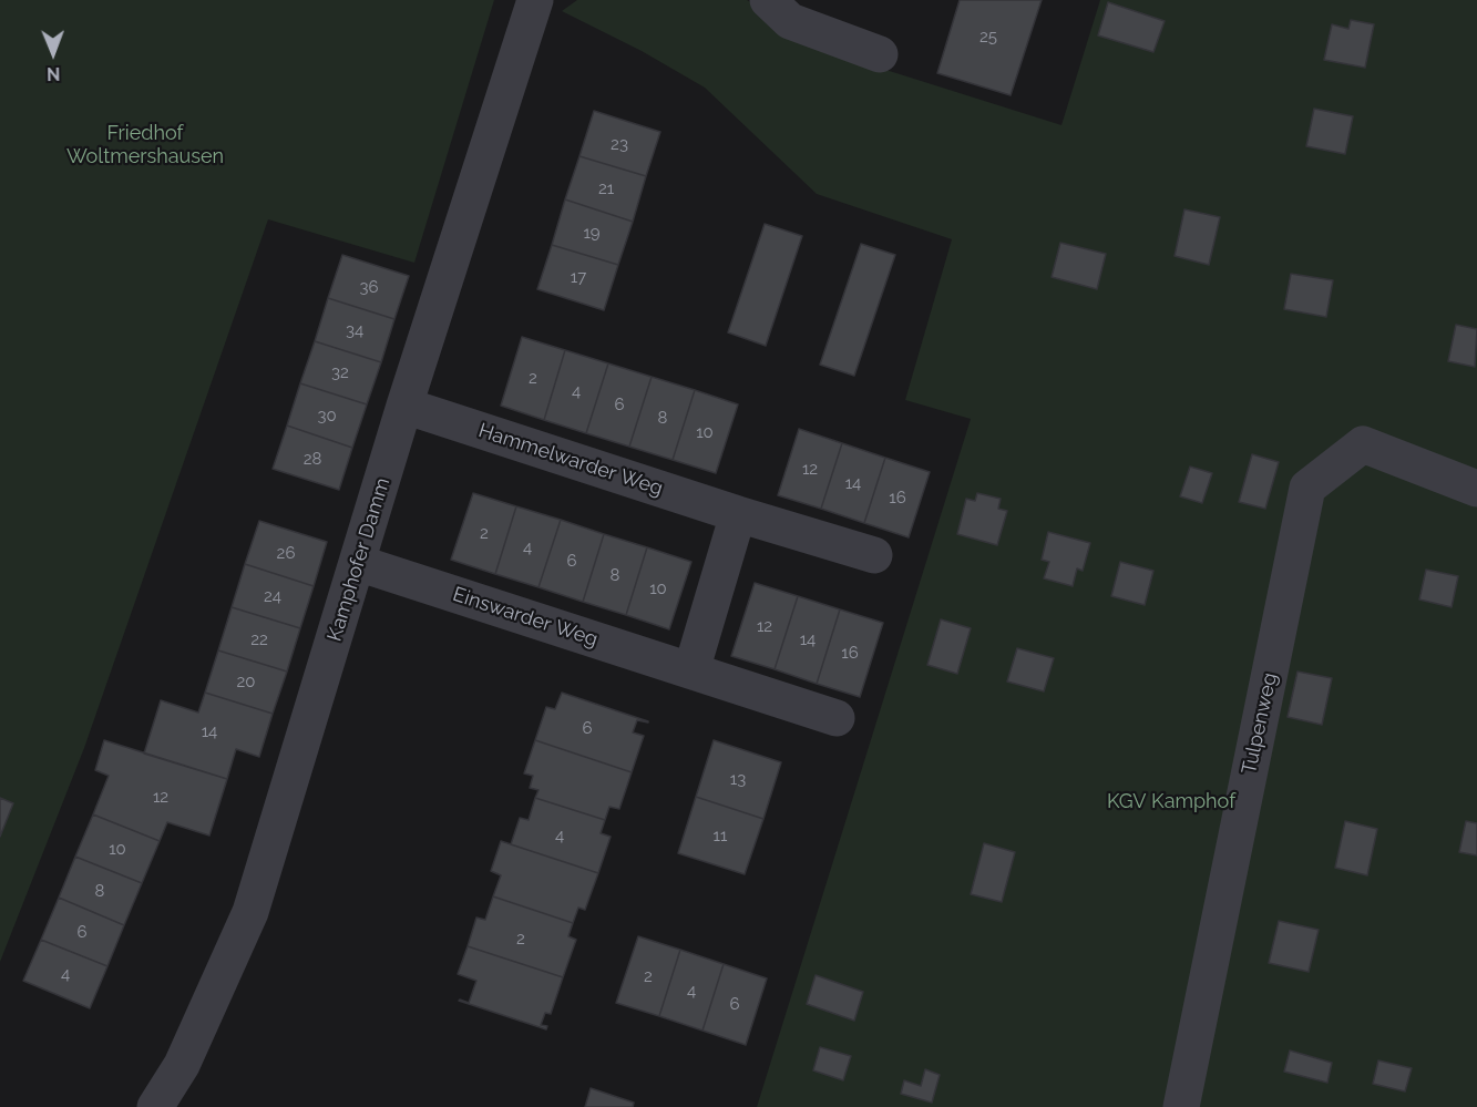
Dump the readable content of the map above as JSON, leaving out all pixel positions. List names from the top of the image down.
{
  "streets": {
    "street": [
      "Hammelwarder Weg",
      "Kamphofer Damm",
      "Einswarder Weg",
      "Tulpenweg"
    ]
  },
  "crossings": [
    ["Hammelwarder Weg", "Kamphofer Damm"],
    ["Kamphofer Damm", "Einswarder Weg"]
  ],
  "parks": ["Friedhof Woltmershausen", "KGV Kamphof"],
  "house_numbers": [
    "25",
    "23",
    "21",
    "19",
    "17",
    "36",
    "34",
    "32",
    "2",
    "4",
    "6",
    "30",
    "8",
    "10",
    "28",
    "12",
    "14",
    "16",
    "2",
    "4",
    "26",
    "6",
    "8",
    "10",
    "24",
    "12",
    "22",
    "14",
    "16",
    "20",
    "6",
    "14",
    "13",
    "12",
    "4",
    "11",
    "10",
    "8",
    "6",
    "2",
    "4",
    "2",
    "4",
    "6"
  ],
  "north": "bottom"
}
